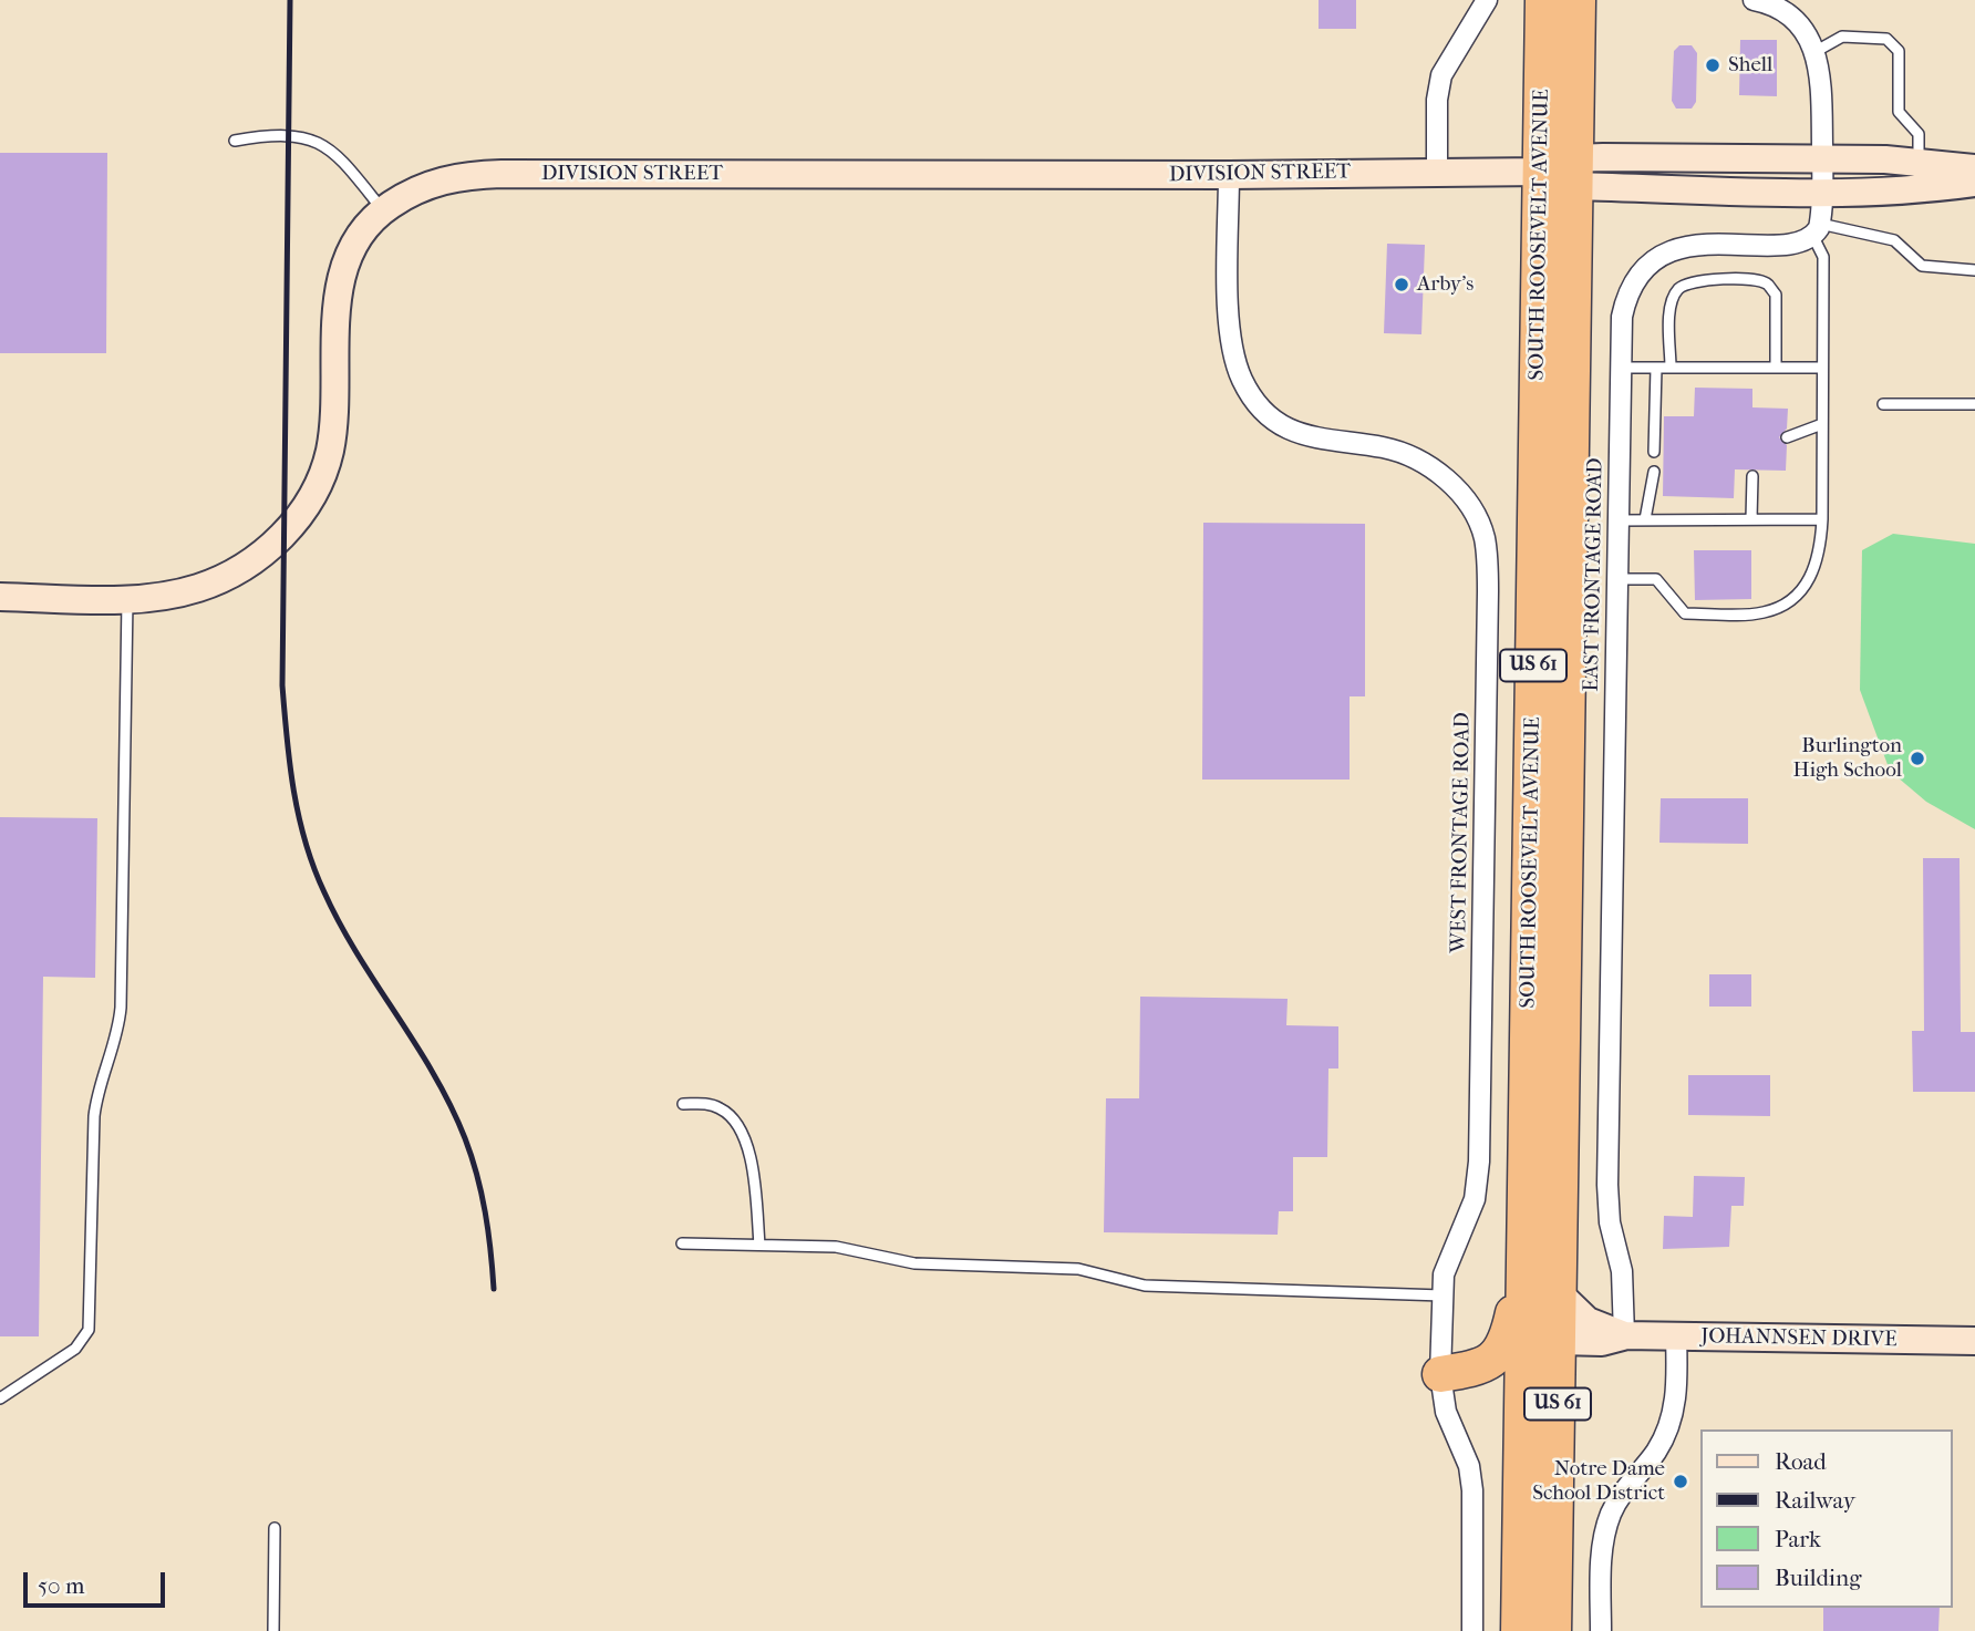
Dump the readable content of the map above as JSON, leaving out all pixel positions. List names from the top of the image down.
{
  "streets": {
    "highway": ["SOUTH ROOSEVELT AVENUE", "US 61"],
    "street": [
      "DIVISION STREET",
      "EAST FRONTAGE ROAD",
      "WEST FRONTAGE ROAD",
      "JOHANNSEN DRIVE"
    ]
  },
  "crossings": [
    ["DIVISION STREET", "SOUTH ROOSEVELT AVENUE"],
    ["DIVISION STREET", "WEST FRONTAGE ROAD"],
    ["SOUTH ROOSEVELT AVENUE", "JOHANNSEN DRIVE"],
    ["EAST FRONTAGE ROAD", "JOHANNSEN DRIVE"]
  ],
  "places": [
    "Shell",
    "Arby's",
    "Burlington High School",
    "Notre Dame School District"
  ],
  "legend": [
    "Road",
    "Railway",
    "Park",
    "Building"
  ],
  "scale_bar": "50 m"
}
